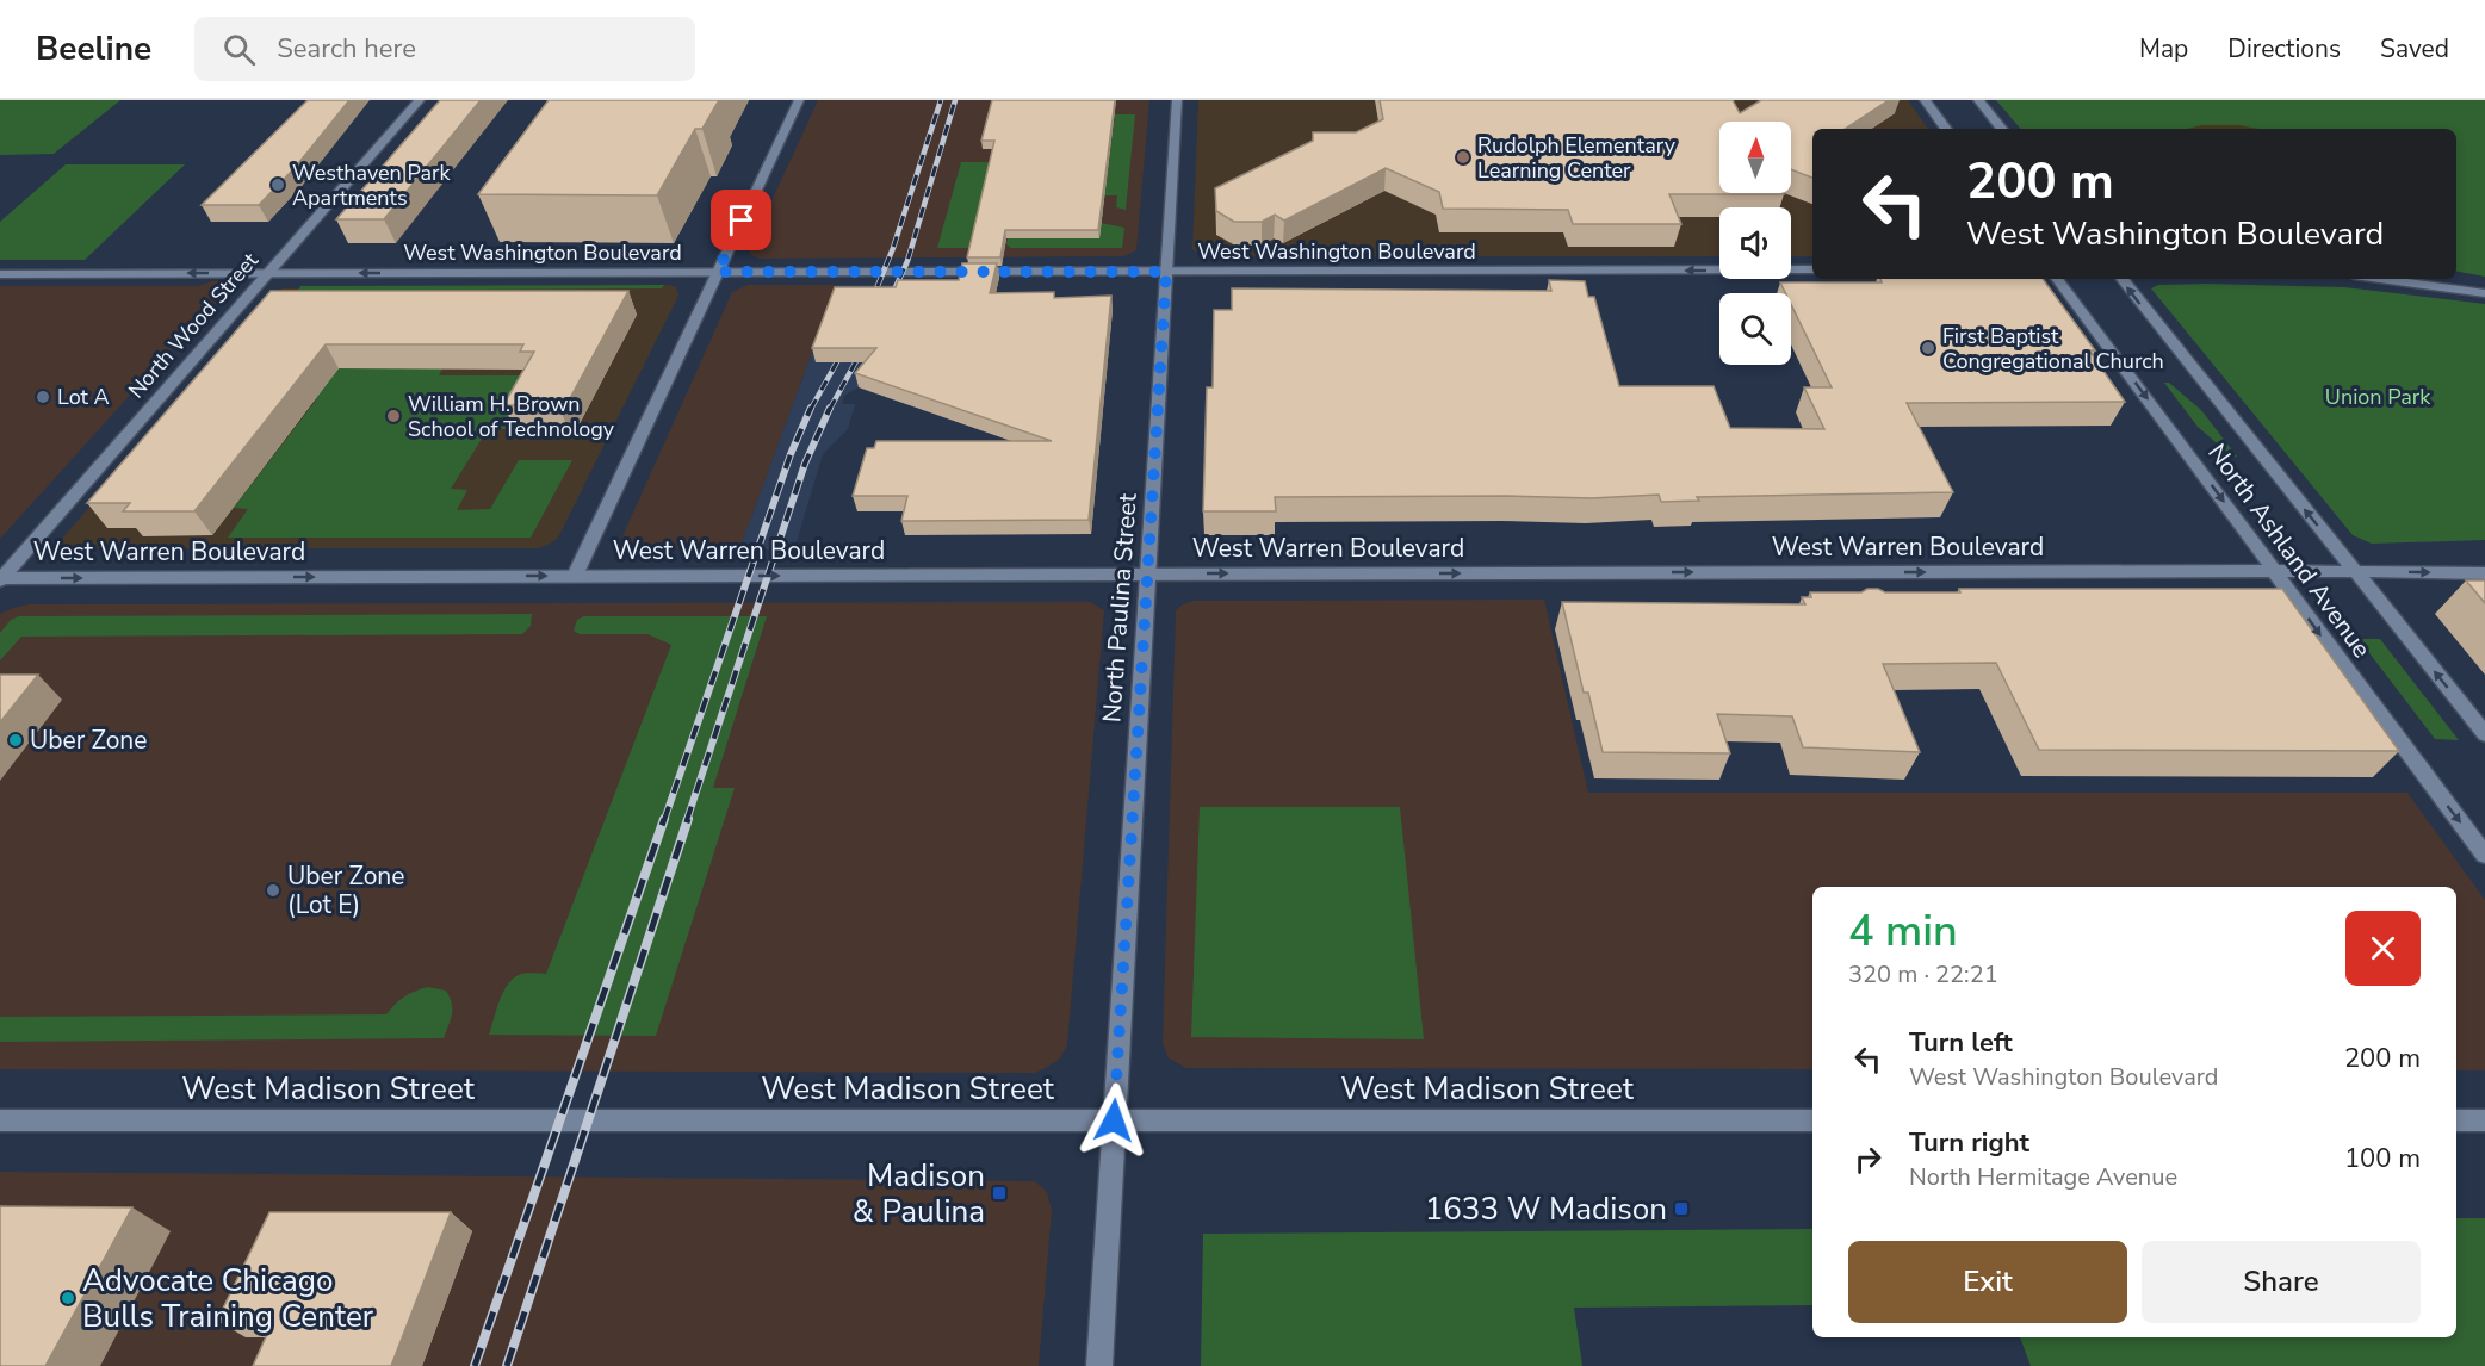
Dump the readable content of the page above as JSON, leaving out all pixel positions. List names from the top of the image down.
{
  "streets": {
    "street": [
      "West Washington Boulevard",
      "North Wood Street",
      "West Warren Boulevard",
      "North Ashland Avenue",
      "North Paulina Street",
      "West Madison Street"
    ]
  },
  "crossings": [
    ["West Washington Boulevard", "North Wood Street"],
    ["West Washington Boulevard", "North Paulina Street"],
    ["North Wood Street", "West Warren Boulevard"],
    ["West Warren Boulevard", "North Ashland Avenue"],
    ["West Warren Boulevard", "North Paulina Street"],
    ["North Paulina Street", "West Madison Street"]
  ],
  "one_way": ["West Washington Boulevard", "West Warren Boulevard"],
  "parks": ["Union Park"],
  "places": {
    "other": [
      "Rudolph Elementary Learning Center",
      "Westhaven Park Apartments",
      "First Baptist Congregational Church",
      "Lot A",
      "William H. Brown School of Technology",
      "Uber Zone",
      "Uber Zone (Lot E)",
      "Advocate Chicago Bulls Training Center"
    ],
    "transit": ["Madison & Paulina", "1633 W Madison"]
  },
  "north": "top",
  "page": {
    "header": "Beeline",
    "search": "Search here",
    "nav": ["Map", "Directions", "Saved"],
    "turn": ["200 m", "West Washington Boulevard"],
    "heading": ["4 min", "320 m · 22:21"],
    "list": [
      {
        "name": "Turn left",
        "note": "West Washington Boulevard",
        "value": "200 m"
      },
      {
        "name": "Turn right",
        "note": "North Hermitage Avenue",
        "value": "100 m"
      }
    ],
    "buttons": ["Exit", "Share"]
  }
}
